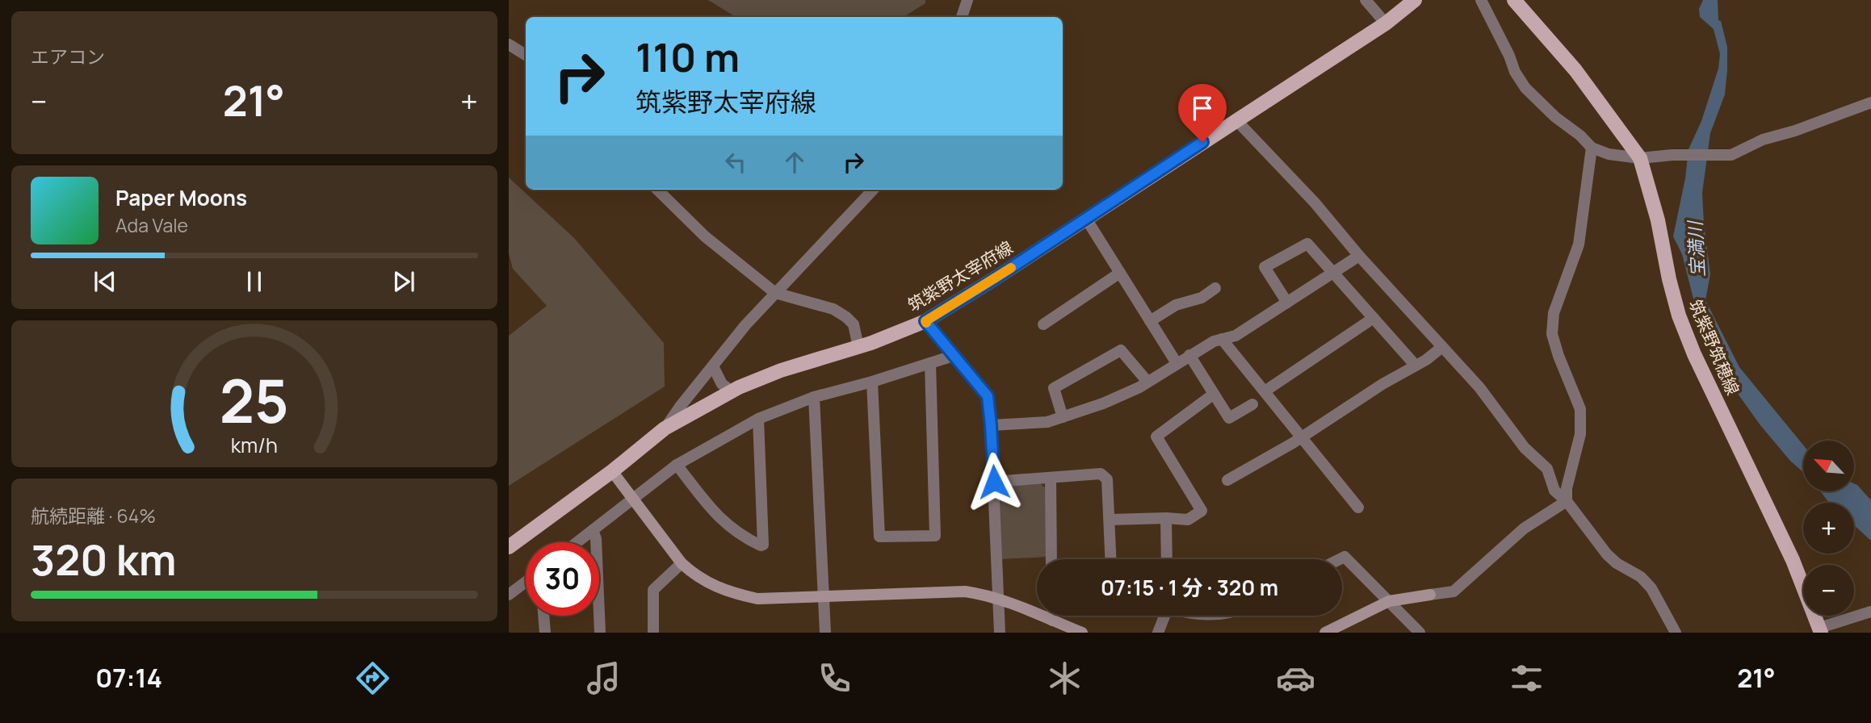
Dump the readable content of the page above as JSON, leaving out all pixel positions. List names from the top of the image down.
{
  "streets": {
    "main road": ["筑紫野太宰府線", "筑紫野筑穂線"]
  },
  "water": ["宝満川"],
  "north": "top left",
  "page": {
    "tile": [
      "エアコン",
      ["航続距離 · 64%", "320 km"]
    ],
    "turn": ["110 m", "筑紫野太宰府線"],
    "heat": ["−", "21°", "+"],
    "song": ["Paper Moons", "Ada Vale"],
    "map_buttons": ["+", "−"],
    "limit": "30",
    "trip": "07:15 · 1 分 · 320 m",
    "tabs": ["07:14", "21°"],
    "gauge": ["25", "km/h"]
  }
}
